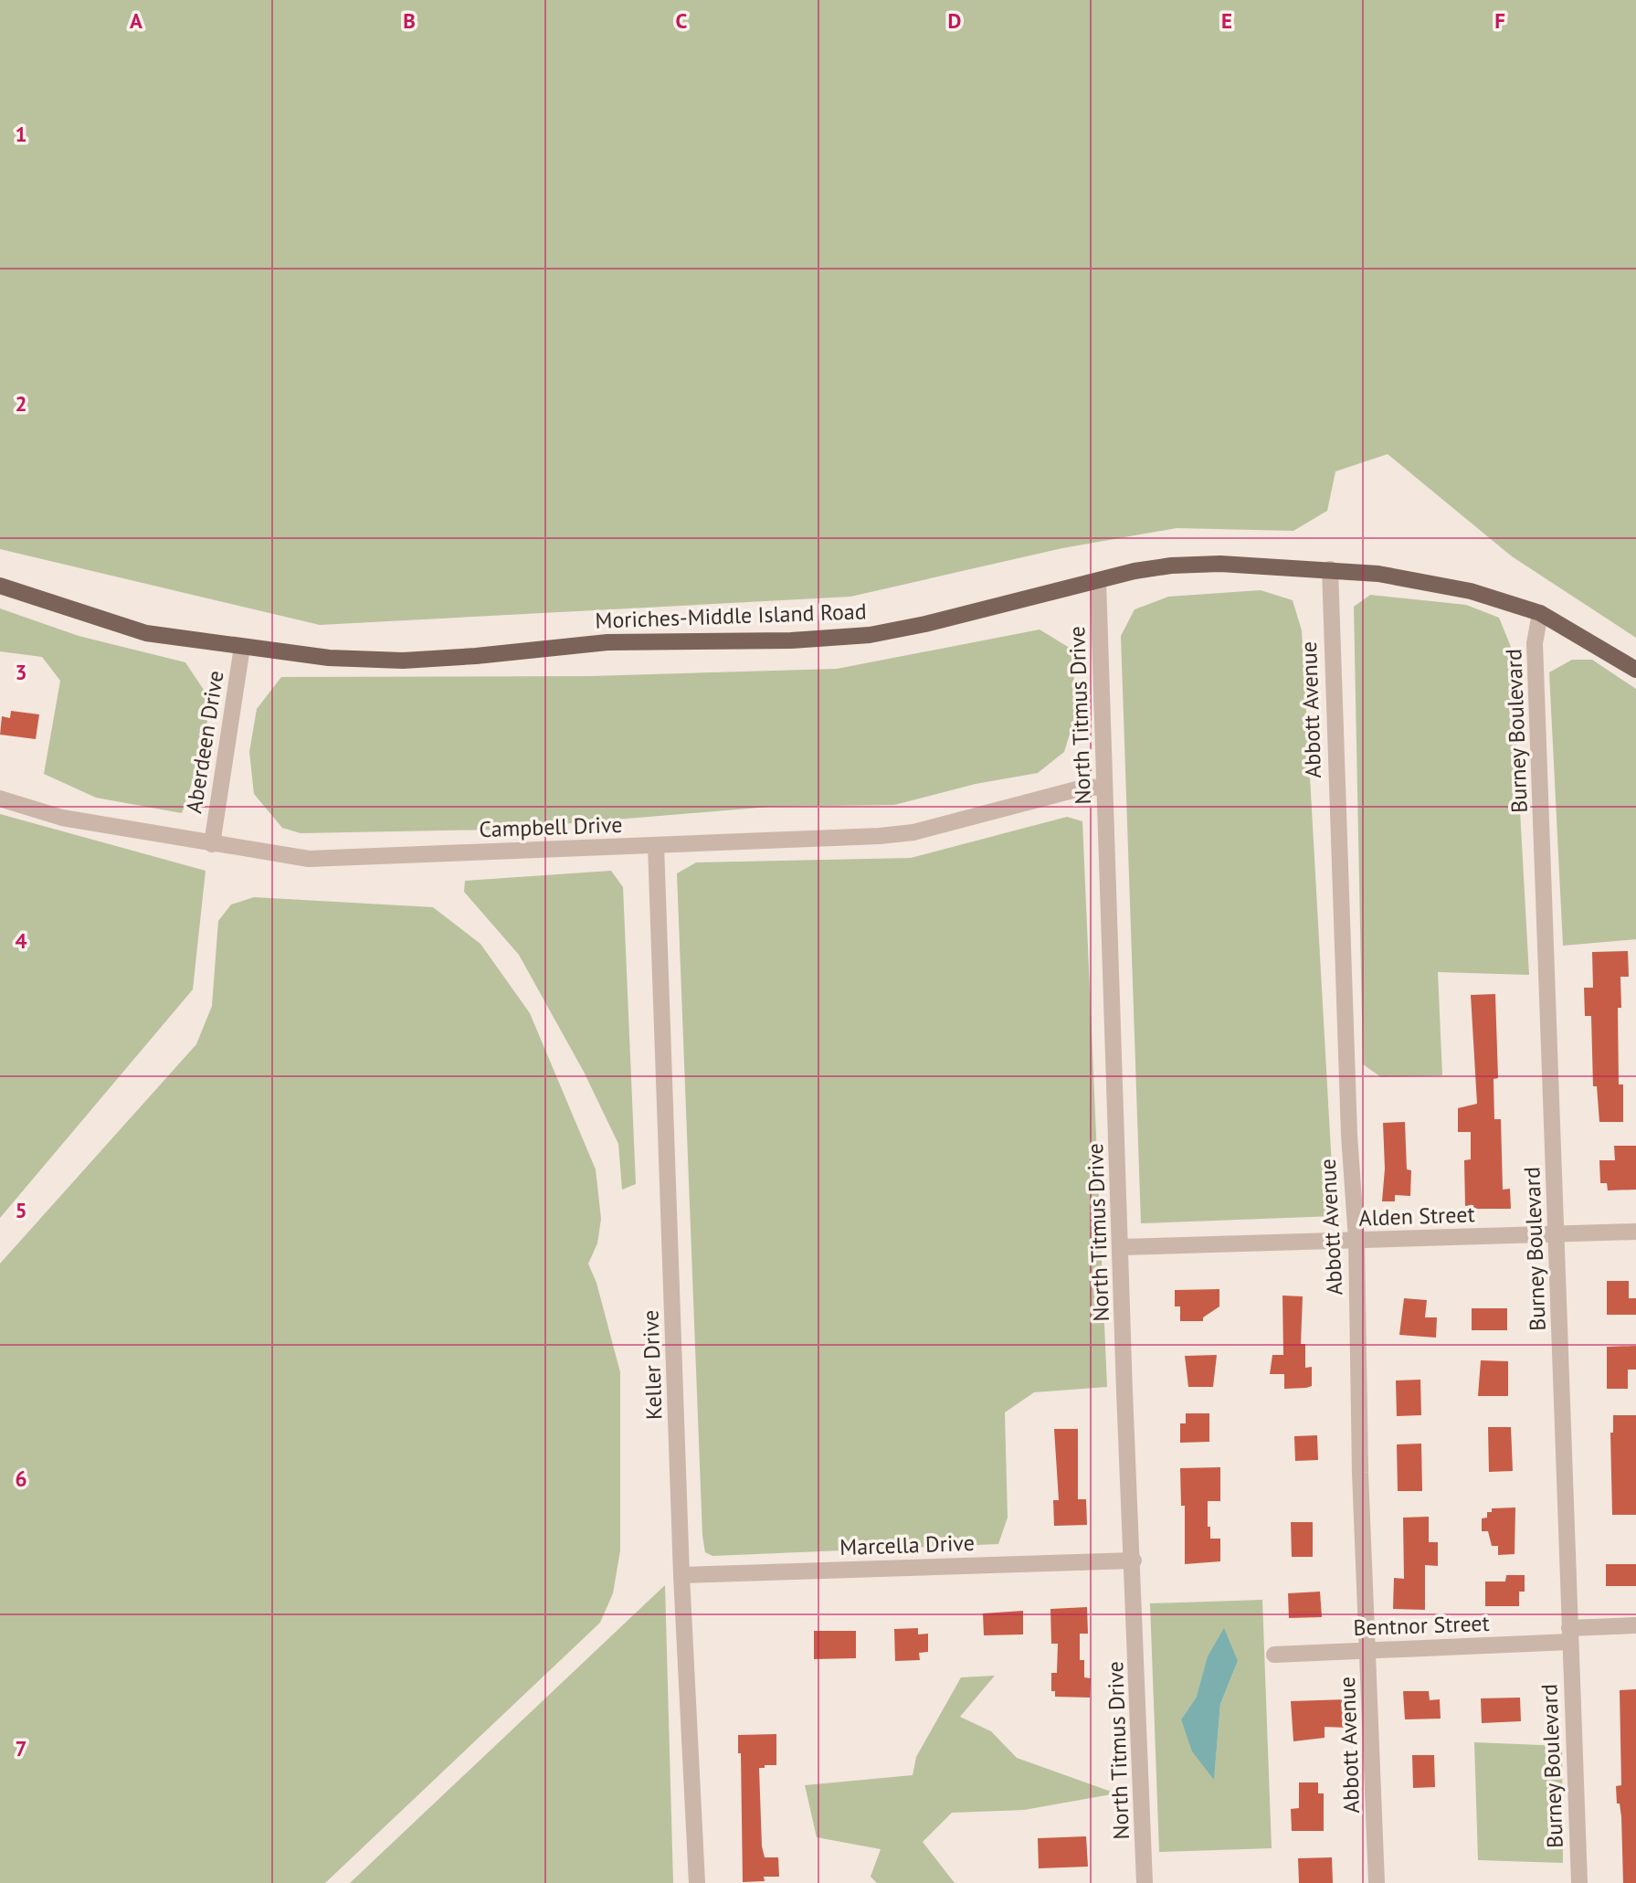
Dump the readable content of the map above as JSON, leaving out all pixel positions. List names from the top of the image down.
{
  "streets": {
    "main road": ["Moriches-Middle Island Road"],
    "street": [
      "Abbott Avenue",
      "North Titmus Drive",
      "Burney Boulevard",
      "Aberdeen Drive",
      "Campbell Drive",
      "Alden Street",
      "Keller Drive",
      "Marcella Drive",
      "Bentnor Street"
    ]
  },
  "crossings": [
    ["Moriches-Middle Island Road", "Abbott Avenue"],
    ["Moriches-Middle Island Road", "North Titmus Drive"],
    ["Moriches-Middle Island Road", "Burney Boulevard"],
    ["Moriches-Middle Island Road", "Aberdeen Drive"],
    ["Abbott Avenue", "Alden Street"],
    ["Abbott Avenue", "Bentnor Street"],
    ["North Titmus Drive", "Campbell Drive"],
    ["North Titmus Drive", "Alden Street"],
    ["North Titmus Drive", "Marcella Drive"],
    ["Burney Boulevard", "Alden Street"],
    ["Burney Boulevard", "Bentnor Street"],
    ["Aberdeen Drive", "Campbell Drive"],
    ["Campbell Drive", "Keller Drive"],
    ["Keller Drive", "Marcella Drive"]
  ],
  "grid": {
    "columns": [
      "A",
      "B",
      "C",
      "D",
      "E",
      "F"
    ],
    "rows": [
      "1",
      "2",
      "3",
      "4",
      "5",
      "6",
      "7"
    ]
  }
}
